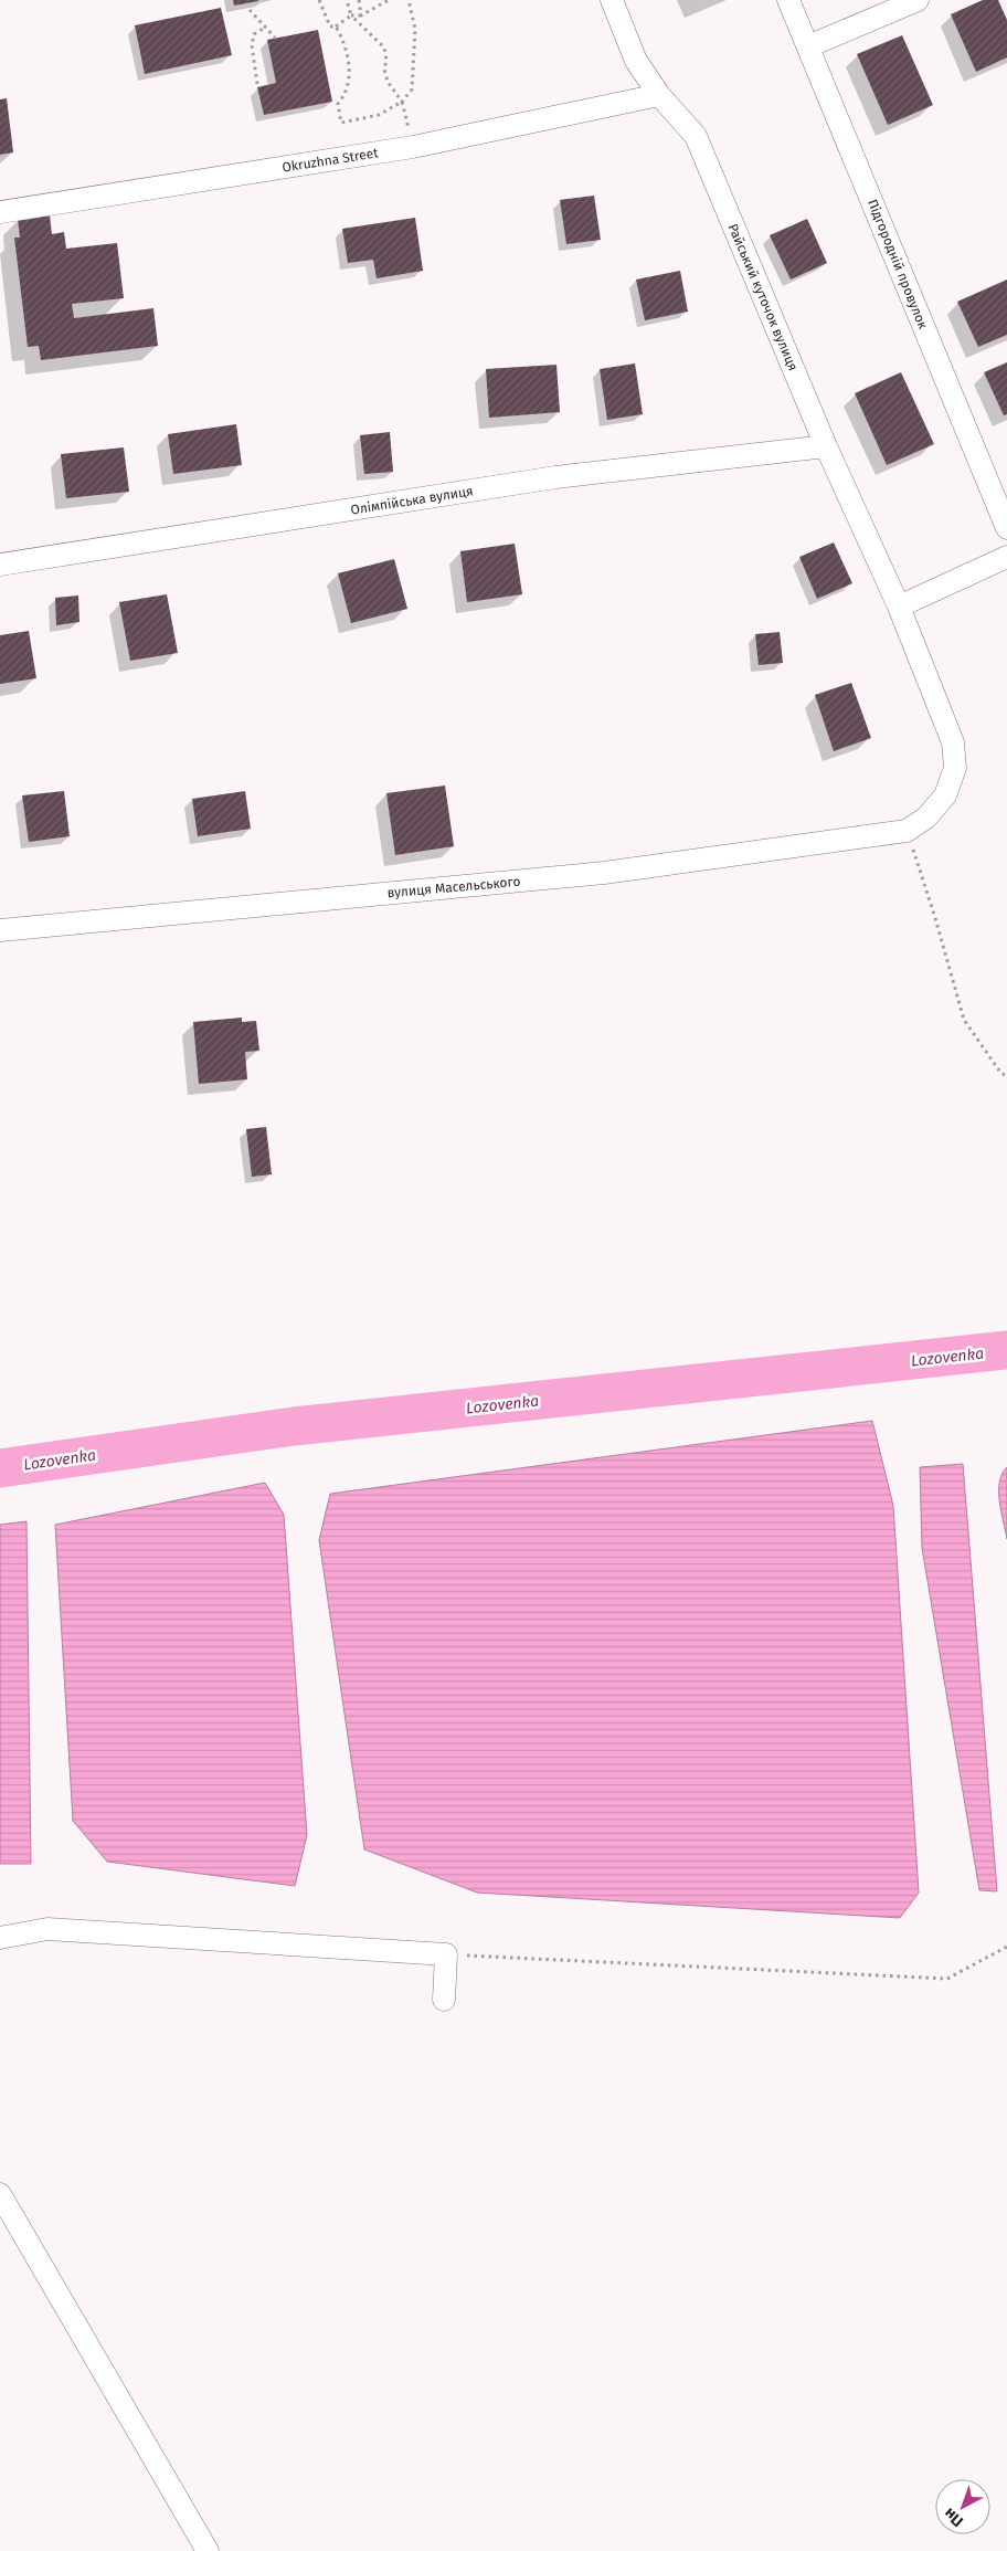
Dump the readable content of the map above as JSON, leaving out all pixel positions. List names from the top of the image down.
{
  "streets": {
    "street": [
      "Okruzhna Street",
      "Підгородній провулок",
      "Райський куточок вулиця",
      "Олімпійська вулиця",
      "вулиця Масельського"
    ]
  },
  "crossings": [
    ["Okruzhna Street", "Райський куточок вулиця"],
    ["Райський куточок вулиця", "Олімпійська вулиця"],
    ["Райський куточок вулиця", "вулиця Масельського"]
  ],
  "water": ["Lozovenka"],
  "north": "bottom left"
}
